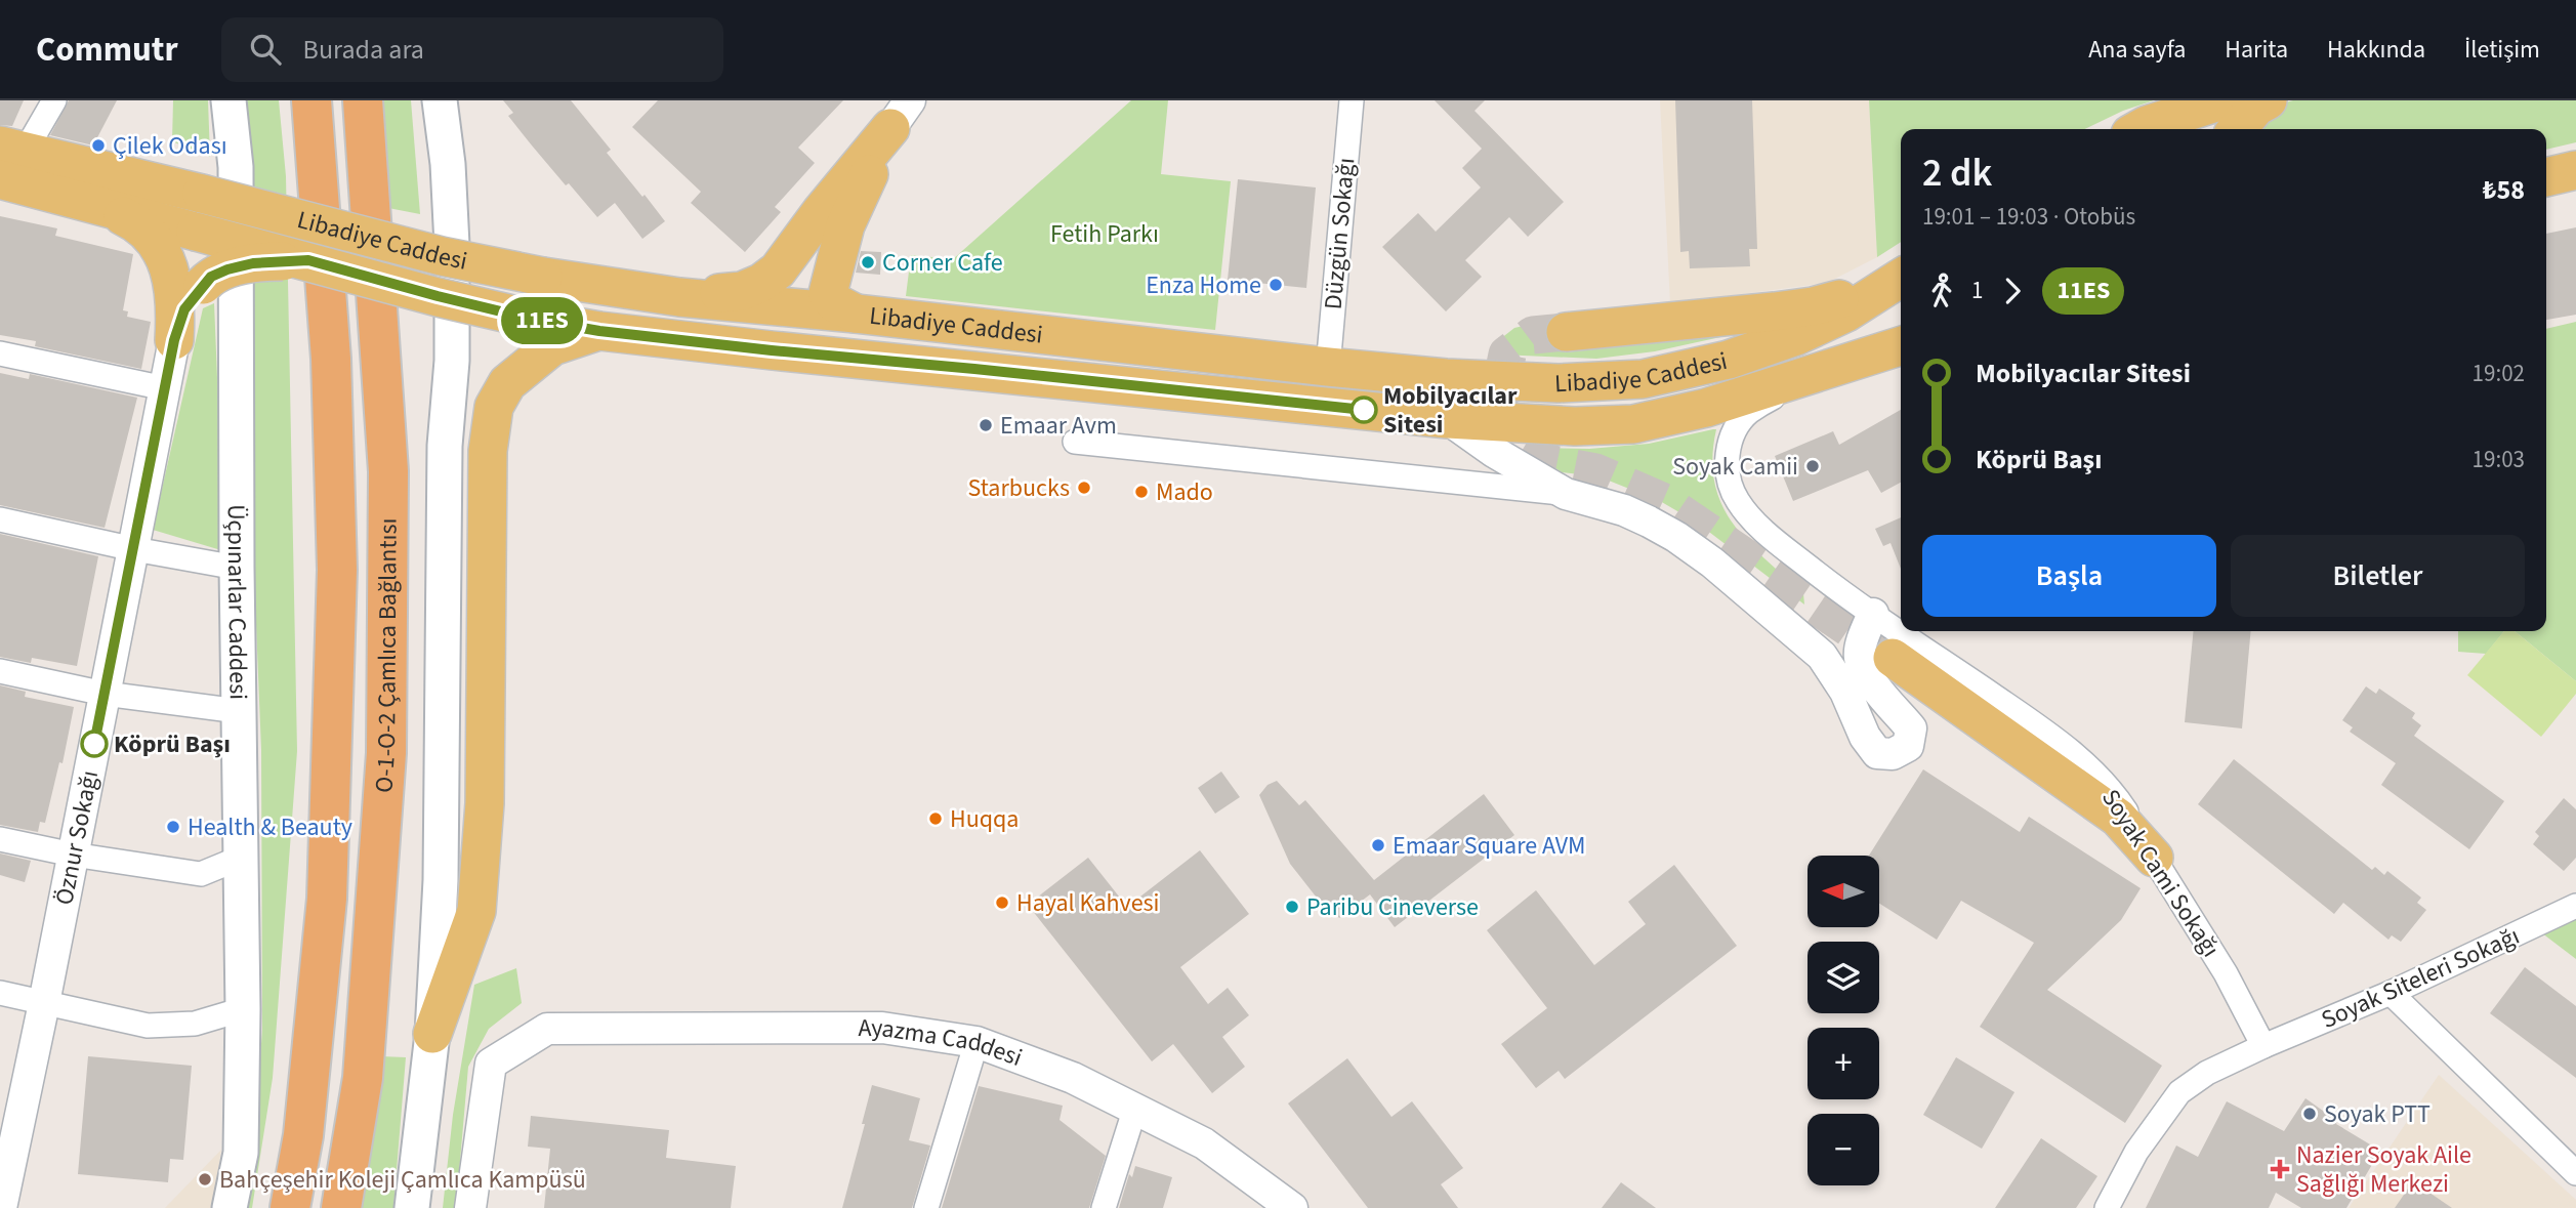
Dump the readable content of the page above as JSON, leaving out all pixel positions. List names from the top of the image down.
{
  "streets": {
    "highway": ["O-1-O-2 Çamlıca Bağlantısı"],
    "main road": ["Libadiye Caddesi", "Üçpınarlar Caddesi"],
    "street": [
      "Düzgün Sokağı",
      "Öznur Sokağı",
      "Soyak Cami Sokağı",
      "Soyak Siteleri Sokağı",
      "Ayazma Caddesi"
    ]
  },
  "crossings": [
    ["Düzgün Sokağı", "Libadiye Caddesi"],
    ["Libadiye Caddesi", "Soyak Cami Sokağı"],
    ["Soyak Cami Sokağı", "Soyak Siteleri Sokağı"]
  ],
  "parks": ["Fetih Parkı"],
  "places": {
    "other": [
      "Çilek Odası",
      "Corner Cafe",
      "Enza Home",
      "Mobilyacılar Sitesi",
      "Emaar Avm",
      "Soyak Camii",
      "Starbucks",
      "Mado",
      "Köprü Başı",
      "Huqqa",
      "Health & Beauty",
      "Emaar Square AVM",
      "Hayal Kahvesi",
      "Paribu Cineverse",
      "Soyak PTT",
      "Bahçeşehir Koleji Çamlıca Kampüsü"
    ],
    "health": ["Nazier Soyak Aile Sağlığı Merkezi"]
  },
  "lines": ["bus line 11ES"],
  "north": "left",
  "page": {
    "header": "Commutr",
    "search": "Burada ara",
    "nav": [
      "Ana sayfa",
      "Harita",
      "Hakkında",
      "İletişim"
    ],
    "on_map": "11ES",
    "heading": ["2 dk", "19:01 – 19:03 · Otobüs", "₺58"],
    "legs": ["1", "11ES"],
    "list": [
      {
        "name": "Mobilyacılar Sitesi",
        "value": "19:02"
      },
      {
        "name": "Köprü Başı",
        "value": "19:03"
      }
    ],
    "buttons": ["Başla", "Biletler"],
    "map_buttons": ["+", "−"]
  }
}
